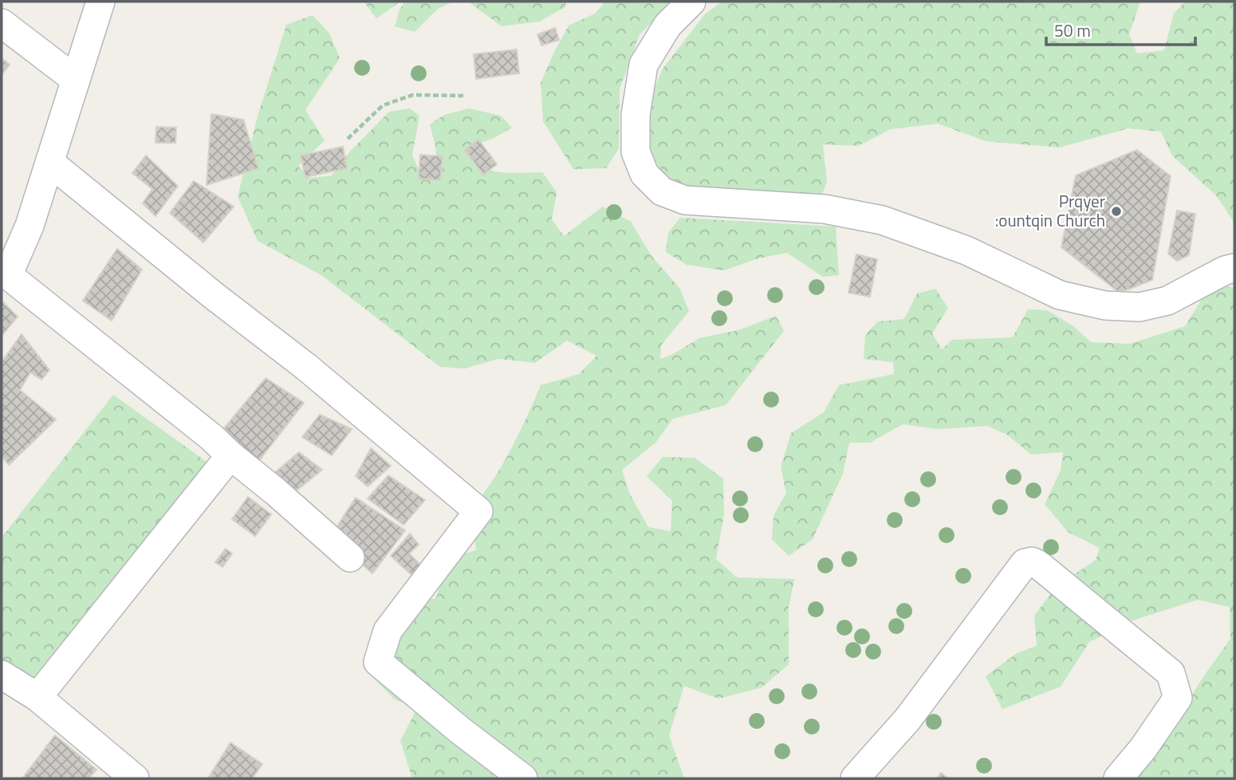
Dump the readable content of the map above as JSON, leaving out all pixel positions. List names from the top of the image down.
{
  "places": ["Prqyer :ountqin Church"],
  "scale_bar": "50 m"
}
